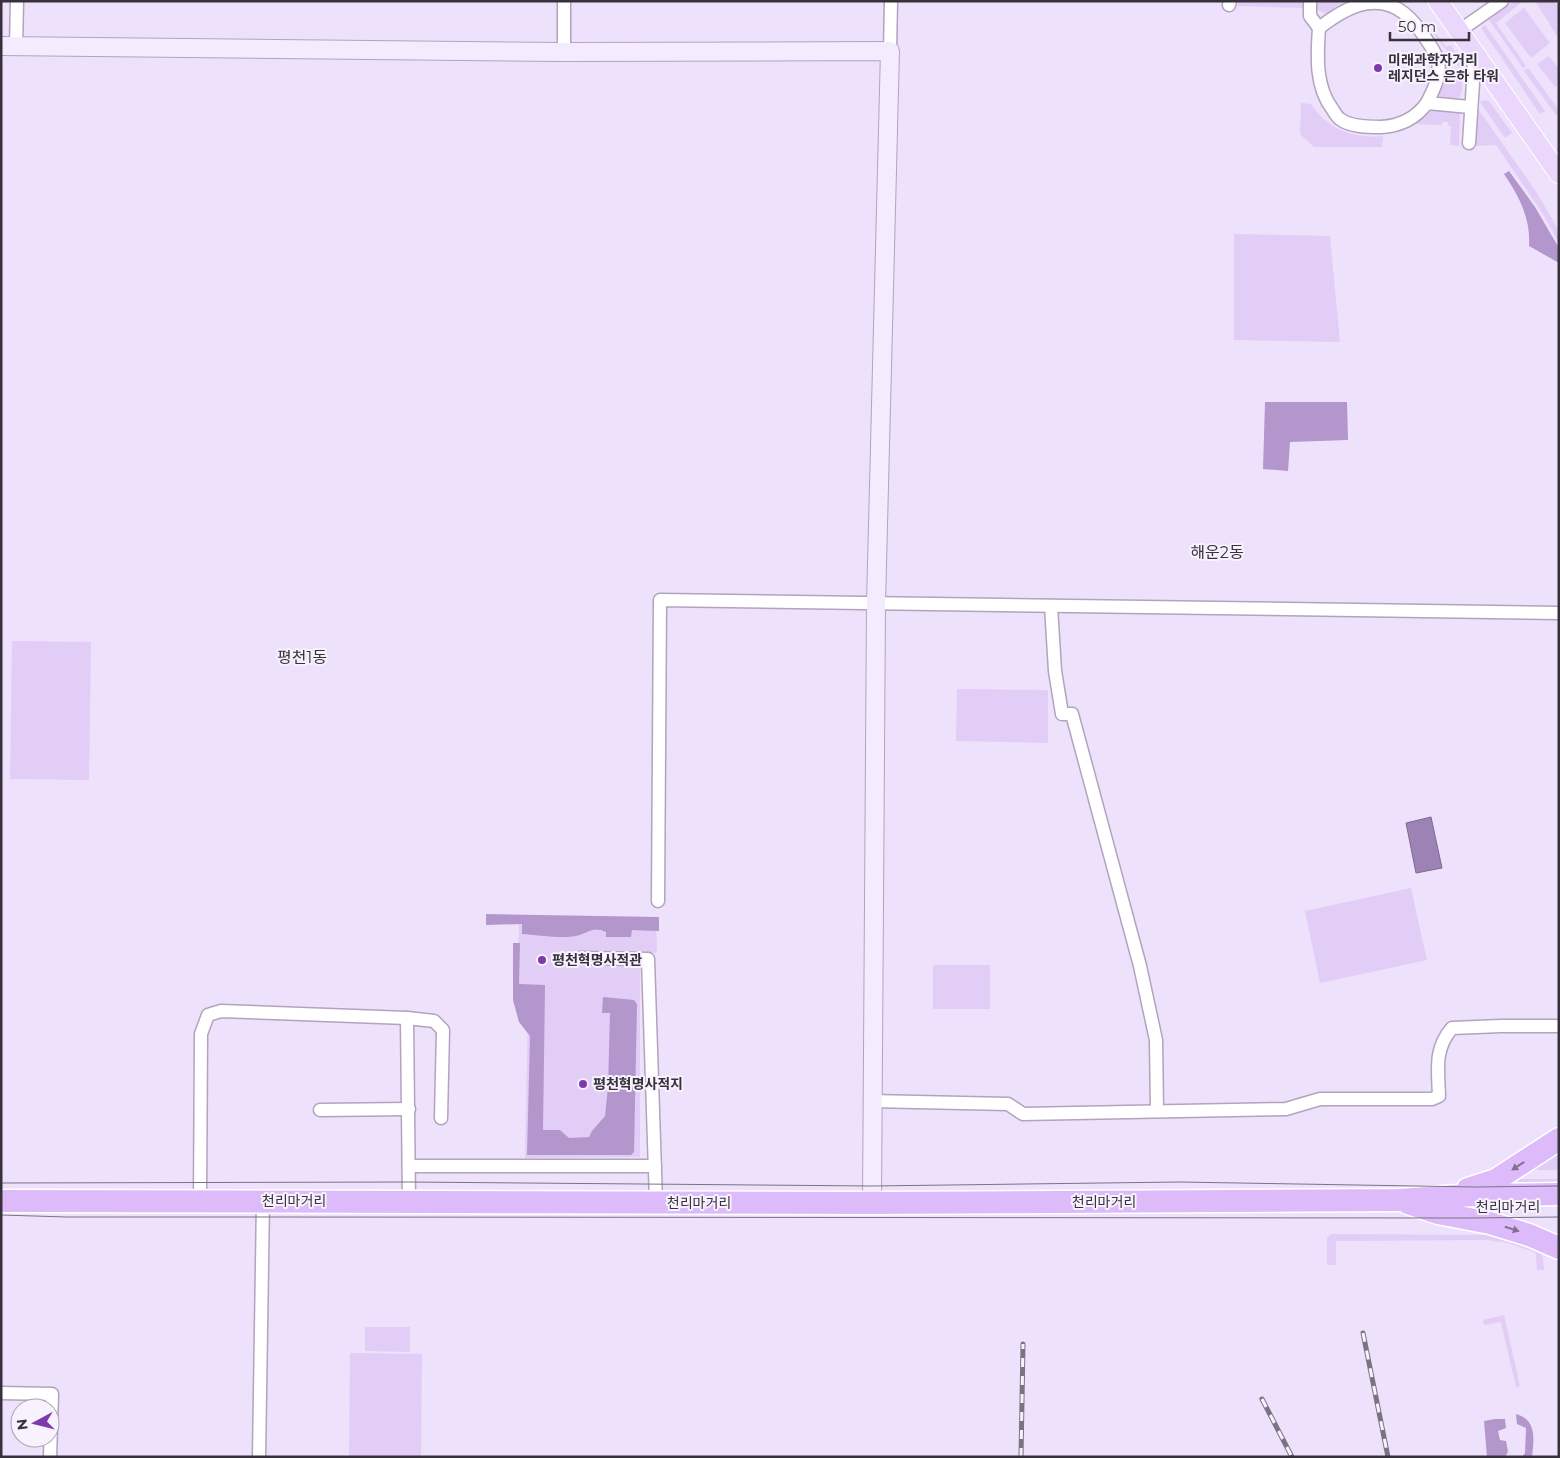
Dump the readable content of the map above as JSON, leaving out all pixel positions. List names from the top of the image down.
{
  "streets": {
    "highway": ["천리마거리"]
  },
  "districts": ["해운2동", "평천1동"],
  "places": ["미래과학자거리 레지던스 은하 타워", "평천혁명사적관", "평천혁명사적지"],
  "scale_bar": "50 m",
  "north": "left"
}
